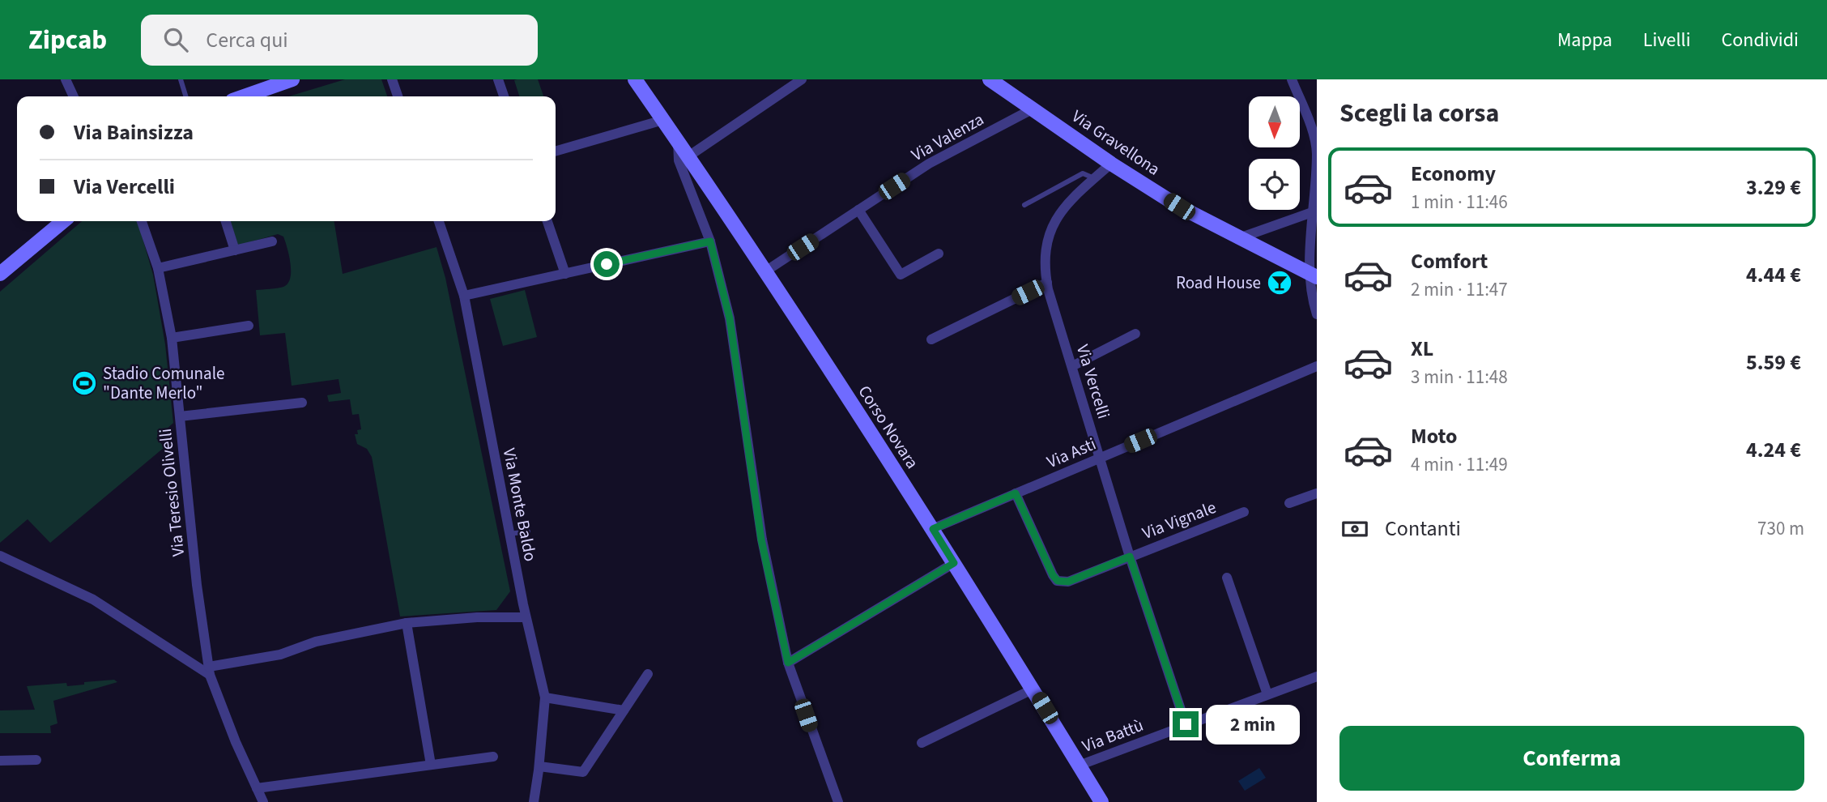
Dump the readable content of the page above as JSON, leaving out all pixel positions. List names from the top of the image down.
{
  "streets": {
    "main road": ["Via Gravellona", "Corso Novara"],
    "street": [
      "Via Valenza",
      "Via Vercelli",
      "Via Asti",
      "Via Teresio Olivelli",
      "Via Monte Baldo",
      "Via Vignale",
      "Via Battù"
    ]
  },
  "crossings": [
    ["Via Valenza", "Via Gravellona"],
    ["Via Valenza", "Corso Novara"],
    ["Via Gravellona", "Via Vercelli"],
    ["Via Vercelli", "Via Asti"],
    ["Via Vercelli", "Via Vignale"],
    ["Via Vercelli", "Via Battù"],
    ["Corso Novara", "Via Asti"],
    ["Corso Novara", "Via Battù"],
    ["Via Asti", "Via Vignale"]
  ],
  "places": {
    "bar": ["Road House"],
    "sports": ["Stadio Comunale \"Dante Merlo\""]
  },
  "north": "bottom",
  "page": {
    "header": "Zipcab",
    "search": "Cerca qui",
    "nav": ["Mappa", "Livelli", "Condividi"],
    "heading": "Scegli la corsa",
    "banner": ["Via Bainsizza", "Via Vercelli"],
    "list": [
      {
        "name": "Economy",
        "note": "1 min · 11:46",
        "value": "3.29 €"
      },
      {
        "name": "Comfort",
        "note": "2 min · 11:47",
        "value": "4.44 €"
      },
      {
        "name": "XL",
        "note": "3 min · 11:48",
        "value": "5.59 €"
      },
      {
        "name": "Moto",
        "note": "4 min · 11:49",
        "value": "4.24 €"
      }
    ],
    "pay": ["Contanti", "730 m"],
    "bubble": "2 min",
    "buttons": "Conferma"
  }
}
